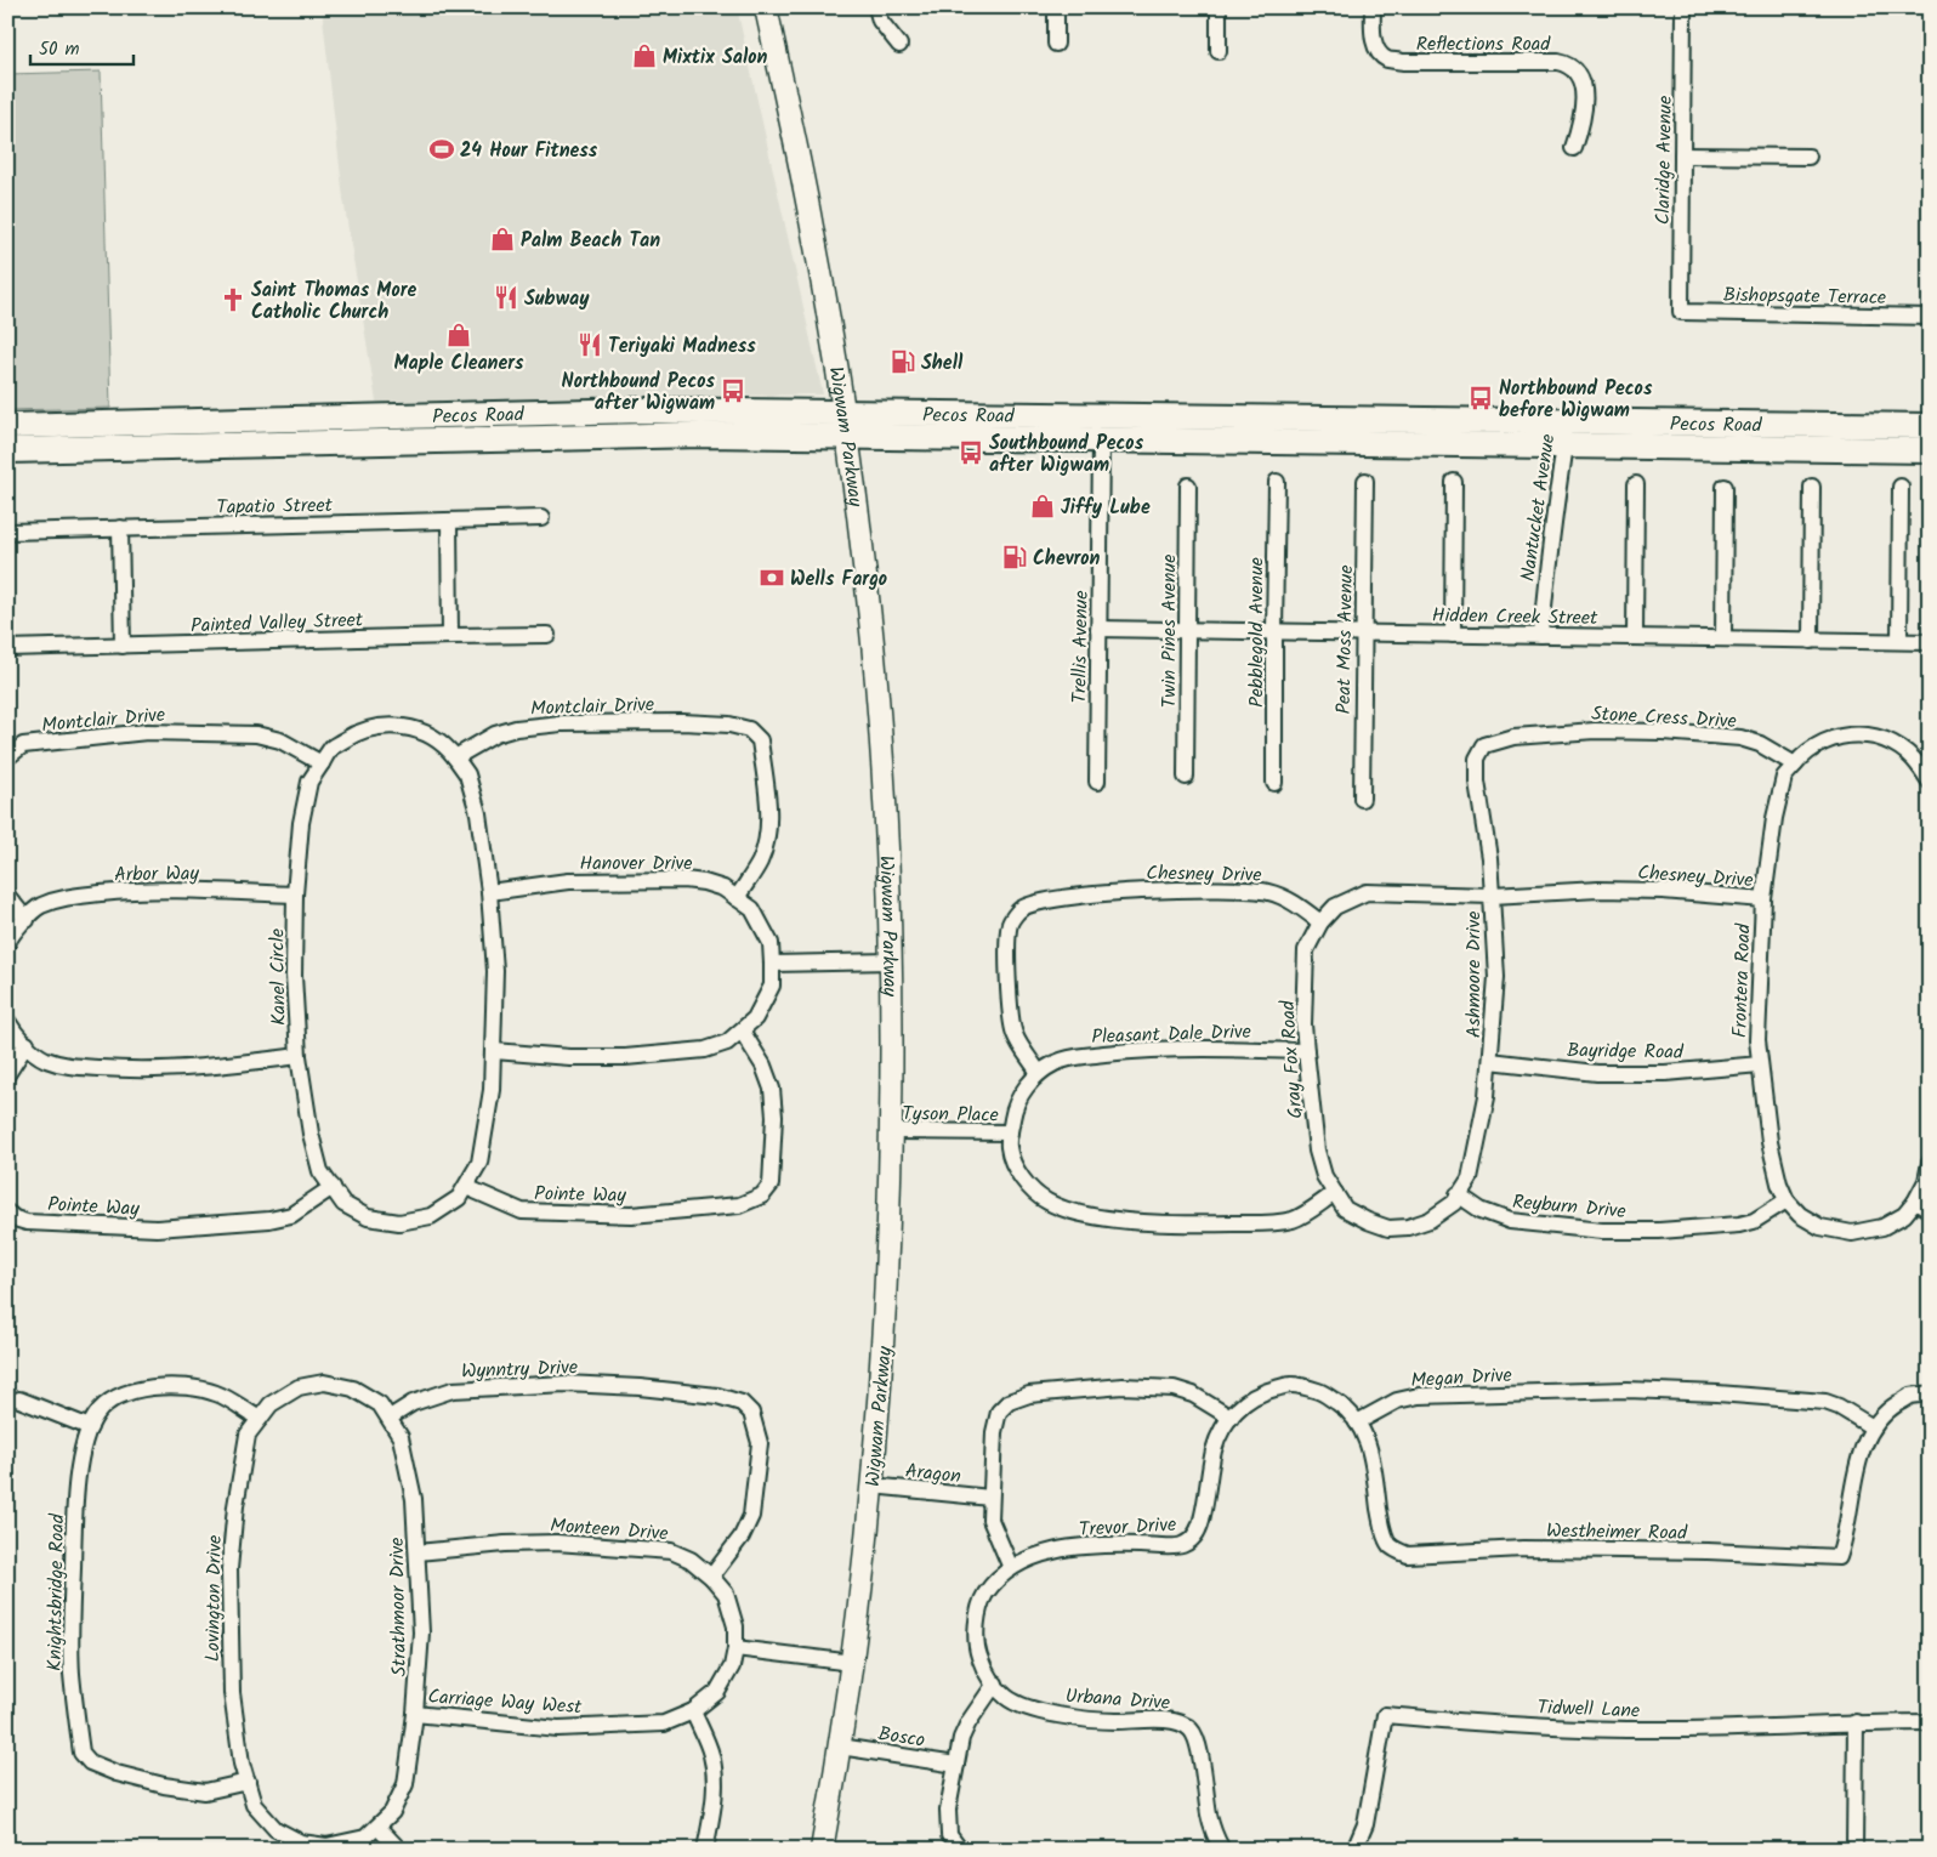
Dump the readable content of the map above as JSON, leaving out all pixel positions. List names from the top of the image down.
{
  "streets": {
    "main road": ["Pecos Road", "Wigwam Parkway"],
    "street": [
      "Reflections Road",
      "Claridge Avenue",
      "Bishopsgate Terrace",
      "Tapatio Street",
      "Nantucket Avenue",
      "Hidden Creek Street",
      "Painted Valley Street",
      "Twin Pines Avenue",
      "Pebblegold Avenue",
      "Peat Moss Avenue",
      "Trellis Avenue",
      "Montclair Drive",
      "Stone Cress Drive",
      "Hanover Drive",
      "Arbor Way",
      "Chesney Drive",
      "Ashmoore Drive",
      "Kanel Circle",
      "Frontera Road",
      "Pleasant Dale Drive",
      "Bayridge Road",
      "Gray Fox Road",
      "Tyson Place",
      "Pointe Way",
      "Reyburn Drive",
      "Wynntry Drive",
      "Megan Drive",
      "Aragon",
      "Trevor Drive",
      "Monteen Drive",
      "Westheimer Road",
      "Knightsbridge Road",
      "Lovington Drive",
      "Strathmoor Drive",
      "Urbana Drive",
      "Carriage Way West",
      "Tidwell Lane",
      "Bosco"
    ]
  },
  "crossings": [
    ["Claridge Avenue", "Bishopsgate Terrace"],
    ["Pecos Road", "Wigwam Parkway"],
    ["Pecos Road", "Nantucket Avenue"],
    ["Pecos Road", "Trellis Avenue"],
    ["Wigwam Parkway", "Tyson Place"],
    ["Wigwam Parkway", "Aragon"],
    ["Wigwam Parkway", "Bosco"],
    ["Nantucket Avenue", "Hidden Creek Street"],
    ["Hidden Creek Street", "Twin Pines Avenue"],
    ["Hidden Creek Street", "Pebblegold Avenue"],
    ["Hidden Creek Street", "Peat Moss Avenue"],
    ["Hidden Creek Street", "Trellis Avenue"],
    ["Montclair Drive", "Hanover Drive"],
    ["Montclair Drive", "Kanel Circle"],
    ["Stone Cress Drive", "Ashmoore Drive"],
    ["Stone Cress Drive", "Frontera Road"],
    ["Hanover Drive", "Pointe Way"],
    ["Arbor Way", "Kanel Circle"],
    ["Chesney Drive", "Ashmoore Drive"],
    ["Chesney Drive", "Frontera Road"],
    ["Chesney Drive", "Pleasant Dale Drive"],
    ["Chesney Drive", "Gray Fox Road"],
    ["Ashmoore Drive", "Bayridge Road"],
    ["Ashmoore Drive", "Reyburn Drive"],
    ["Kanel Circle", "Pointe Way"],
    ["Frontera Road", "Bayridge Road"],
    ["Frontera Road", "Reyburn Drive"],
    ["Pleasant Dale Drive", "Gray Fox Road"],
    ["Pleasant Dale Drive", "Tyson Place"],
    ["Wynntry Drive", "Monteen Drive"],
    ["Wynntry Drive", "Strathmoor Drive"],
    ["Megan Drive", "Westheimer Road"],
    ["Trevor Drive", "Urbana Drive"],
    ["Monteen Drive", "Strathmoor Drive"],
    ["Monteen Drive", "Carriage Way West"],
    ["Knightsbridge Road", "Lovington Drive"],
    ["Lovington Drive", "Strathmoor Drive"],
    ["Strathmoor Drive", "Carriage Way West"]
  ],
  "places": {
    "shop": [
      "Mixtix Salon",
      "Palm Beach Tan",
      "Maple Cleaners",
      "Jiffy Lube"
    ],
    "sports": ["24 Hour Fitness"],
    "restaurant": ["Subway", "Teriyaki Madness"],
    "church": ["Saint Thomas More Catholic Church"],
    "fuel station": ["Shell", "Chevron"],
    "bus stop": ["Northbound Pecos after Wigwam", "Northbound Pecos before Wigwam", "Southbound Pecos after Wigwam"],
    "bank": ["Wells Fargo"]
  },
  "scale_bar": "50 m"
}
